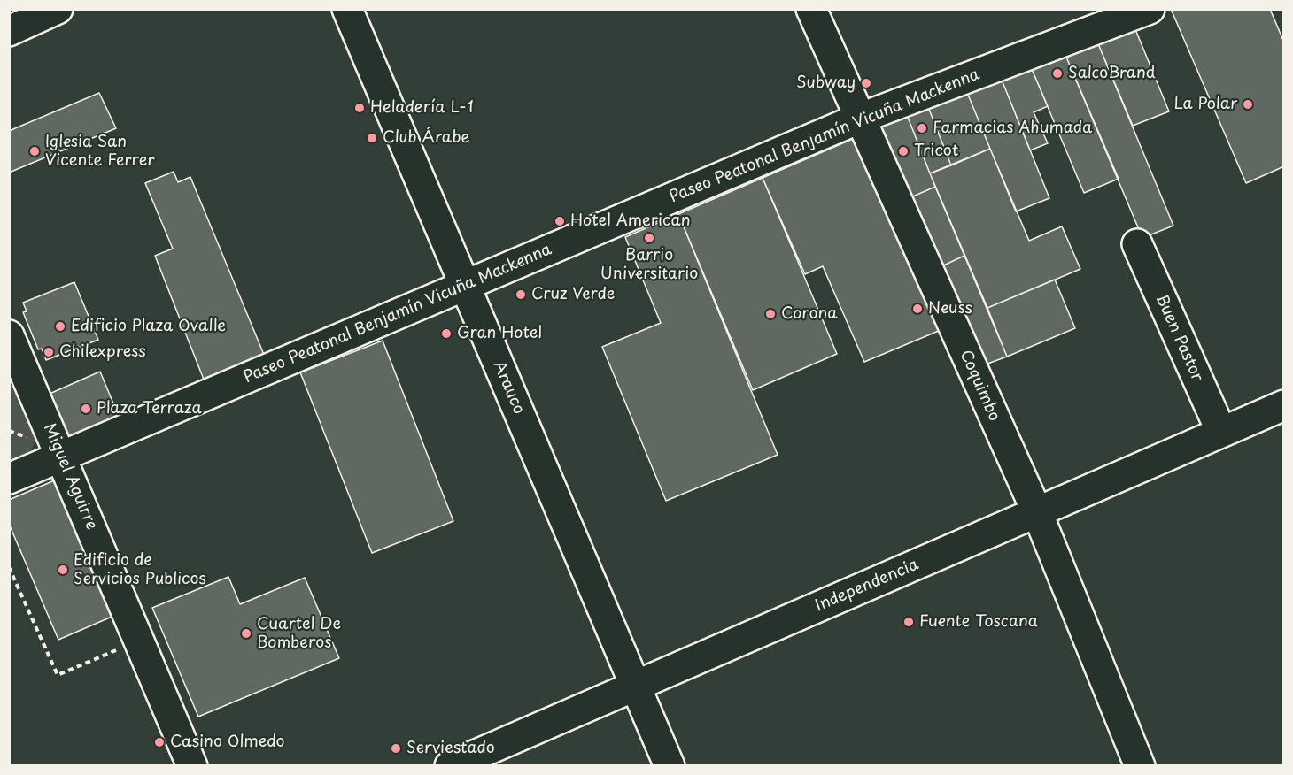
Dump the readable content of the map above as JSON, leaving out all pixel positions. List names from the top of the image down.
{
  "streets": {
    "street": [
      "Paseo Peatonal Benjamín Vicuña Mackenna",
      "Buen Pastor",
      "Coquimbo",
      "Arauco",
      "Miguel Aguirre",
      "Independencia"
    ]
  },
  "crossings": [
    ["Paseo Peatonal Benjamín Vicuña Mackenna", "Coquimbo"],
    ["Paseo Peatonal Benjamín Vicuña Mackenna", "Arauco"],
    ["Paseo Peatonal Benjamín Vicuña Mackenna", "Miguel Aguirre"],
    ["Buen Pastor", "Independencia"],
    ["Coquimbo", "Independencia"],
    ["Arauco", "Independencia"]
  ],
  "places": [
    "SalcoBrand",
    "Subway",
    "La Polar",
    "Heladería L-1",
    "Farmacias Ahumada",
    "Club Árabe",
    "Iglesia San Vicente Ferrer",
    "Tricot",
    "Hotel American",
    "Barrio Universitario",
    "Cruz Verde",
    "Neuss",
    "Corona",
    "Edificio Plaza Ovalle",
    "Gran Hotel",
    "Chilexpress",
    "Plaza Terraza",
    "Edificio de Servicios Publicos",
    "Fuente Toscana",
    "Cuartel De Bomberos",
    "Casino Olmedo",
    "Serviestado"
  ]
}
